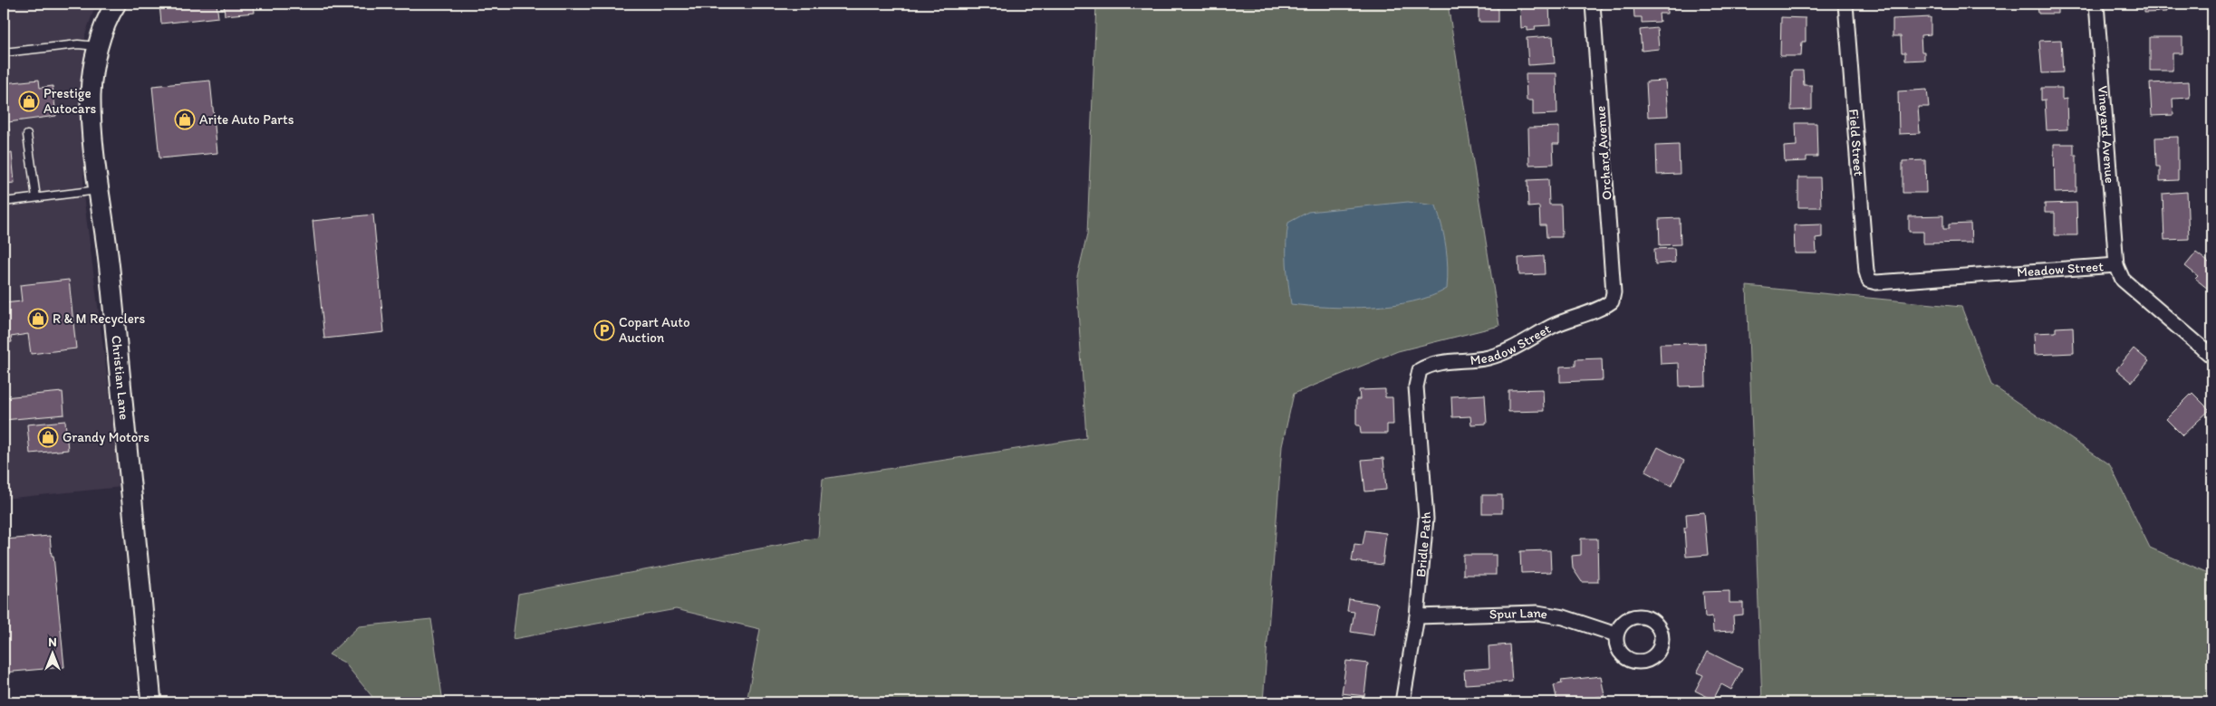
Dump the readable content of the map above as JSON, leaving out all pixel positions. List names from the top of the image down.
{
  "streets": {
    "main road": ["Christian Lane"],
    "street": [
      "Vineyard Avenue",
      "Field Street",
      "Orchard Avenue",
      "Meadow Street",
      "Bridle Path",
      "Spur Lane"
    ]
  },
  "crossings": [
    ["Vineyard Avenue", "Meadow Street"],
    ["Field Street", "Meadow Street"],
    ["Orchard Avenue", "Meadow Street"],
    ["Meadow Street", "Bridle Path"],
    ["Bridle Path", "Spur Lane"]
  ],
  "places": {
    "shop": [
      "Prestige Autocars",
      "Arite Auto Parts",
      "R & M Recyclers",
      "Grandy Motors"
    ],
    "parking": ["Copart Auto Auction"]
  },
  "north": "top"
}
